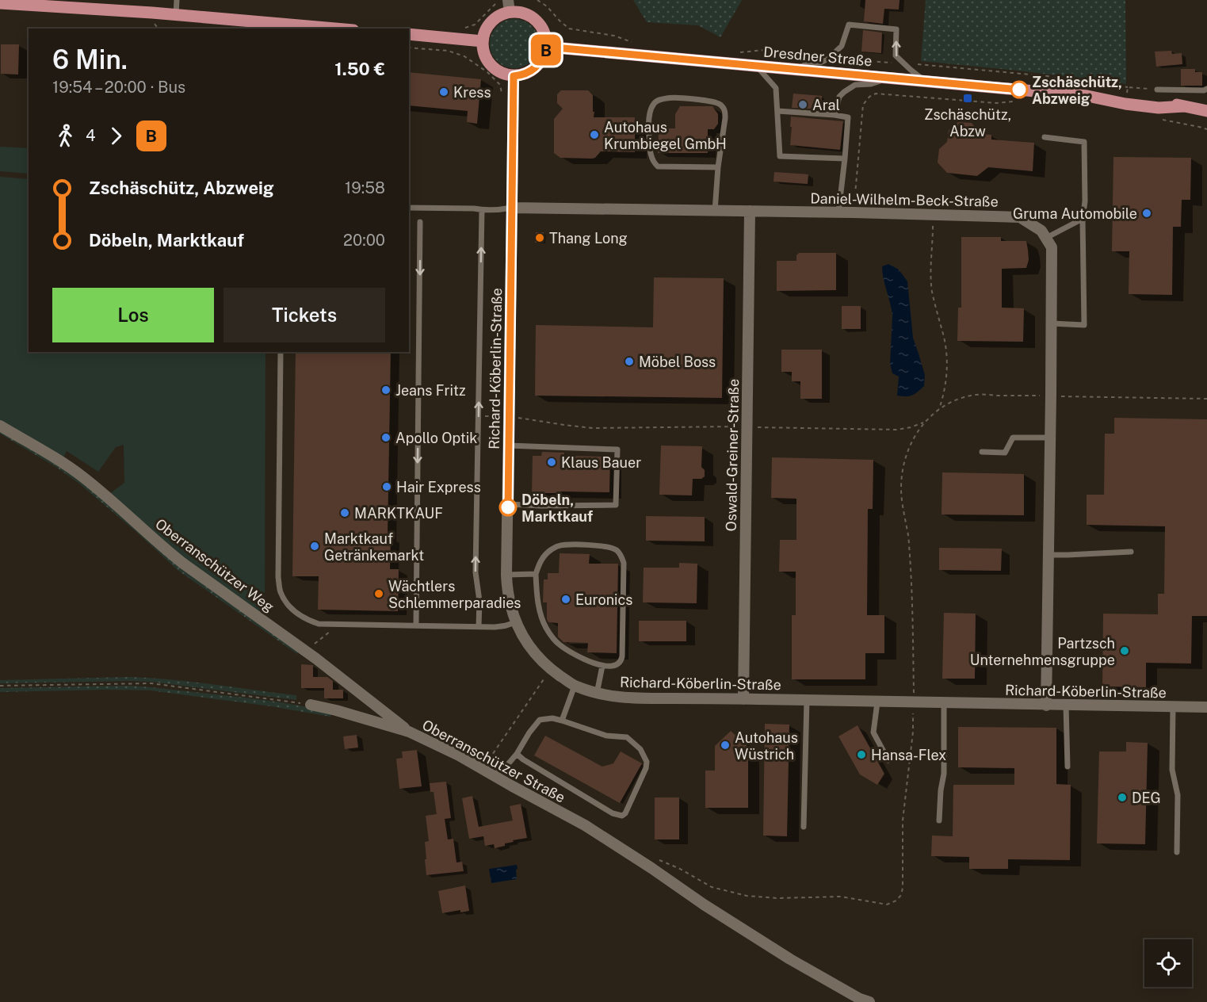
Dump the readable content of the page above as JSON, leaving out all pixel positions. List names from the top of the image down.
{
  "streets": {
    "main road": ["Dresdner Straße"],
    "street": [
      "Daniel-Wilhelm-Beck-Straße",
      "Richard-Köberlin-Straße",
      "Oswald-Greiner-Straße",
      "Oberranschützer Weg",
      "Oberranschützer Straße"
    ]
  },
  "crossings": [
    ["Dresdner Straße", "Richard-Köberlin-Straße"],
    ["Daniel-Wilhelm-Beck-Straße", "Richard-Köberlin-Straße"],
    ["Daniel-Wilhelm-Beck-Straße", "Oswald-Greiner-Straße"],
    ["Richard-Köberlin-Straße", "Oswald-Greiner-Straße"],
    ["Oberranschützer Weg", "Oberranschützer Straße"]
  ],
  "places": {
    "other": [
      "Zschäschütz, Abzweig",
      "Kress",
      "Aral",
      "Autohaus Krumbiegel GmbH",
      "Gruma Automobile",
      "Thang Long",
      "Möbel Boss",
      "Jeans Fritz",
      "Apollo Optik",
      "Klaus Bauer",
      "Hair Express",
      "Döbeln, Marktkauf",
      "MARKTKAUF",
      "Marktkauf Getränkemarkt",
      "Wächtlers Schlemmerparadies",
      "Euronics",
      "Partzsch Unternehmensgruppe",
      "Autohaus Wüstrich",
      "Hansa-Flex",
      "DEG"
    ],
    "transit": ["Zschäschütz, Abzw"]
  },
  "lines": ["bus line B"],
  "page": {
    "on_map": "B",
    "heading": ["6 Min.", "19:54 – 20:00 · Bus", "1.50 €"],
    "legs": ["4", "B"],
    "list": [
      {
        "name": "Zschäschütz, Abzweig",
        "value": "19:58"
      },
      {
        "name": "Döbeln, Marktkauf",
        "value": "20:00"
      }
    ],
    "buttons": ["Los", "Tickets"]
  }
}
